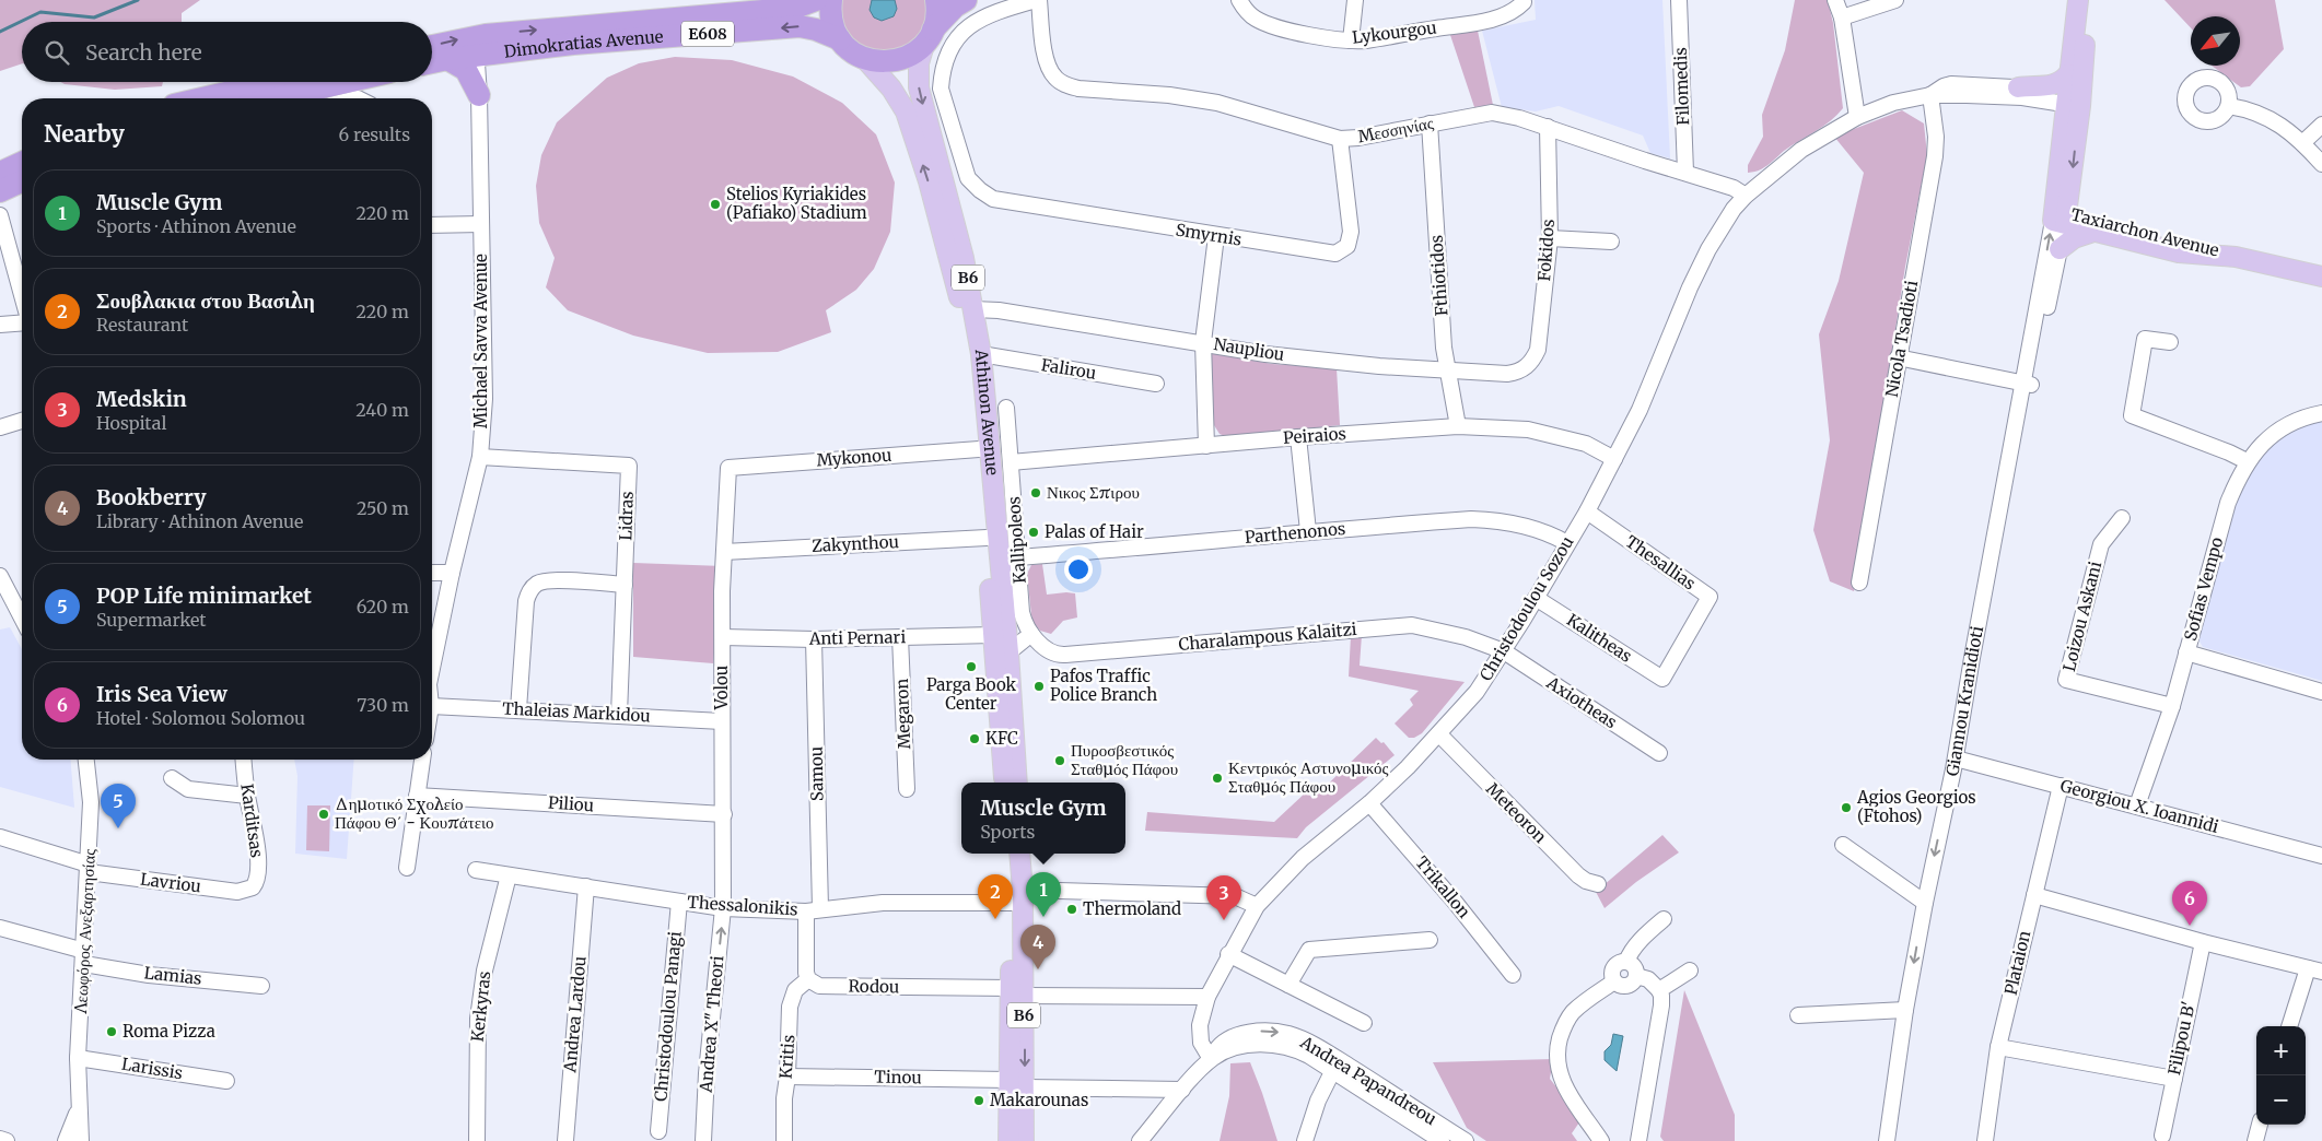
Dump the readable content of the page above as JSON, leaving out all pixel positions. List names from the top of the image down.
{
  "streets": {
    "highway": ["E608", "Dimokratias Avenue"],
    "main road": [
      "Taxiarchon Avenue",
      "B6",
      "Athinon Avenue",
      "Giannou Kranidioti"
    ],
    "street": [
      "Lykourgou",
      "Filomedis",
      "Μεσσηνίας",
      "Smyrnis",
      "Fokidos",
      "Fthiotidos",
      "Nicola Tsadioti",
      "Michael Savva Avenue",
      "Naupliou",
      "Falirou",
      "Peiraios",
      "Mykonou",
      "Lidras",
      "Parthenonos",
      "Kallipoleos",
      "Zakynthou",
      "Thesallias",
      "Sofias Vempo",
      "Christodoulou Sozou",
      "Loizou Askani",
      "Charalampous Kalaitzi",
      "Anti Pernari",
      "Kalitheas",
      "Volou",
      "Axiotheas",
      "Thaleias Markidou",
      "Megaron",
      "Samou",
      "Piliou",
      "Georgiou X. Ioannidi",
      "Meteoron",
      "Karditsas",
      "Lavriou",
      "Trikallon",
      "Thessalonikis",
      "Λεωφόρος Ανεξαρτησίας",
      "Plataion",
      "Lamias",
      "Rodou",
      "Kerkyras",
      "Andrea Lardou",
      "Christodoulou Panagi",
      "Andrea X\" Theori",
      "Filipou B'",
      "Kritis",
      "Larissis",
      "Tinou",
      "Andrea Papandreou"
    ]
  },
  "crossings": [
    ["E608", "Dimokratias Avenue"],
    ["E608", "Athinon Avenue"],
    ["Dimokratias Avenue", "Michael Savva Avenue"],
    ["Filomedis", "Μεσσηνίας"],
    ["Μεσσηνίας", "Smyrnis"],
    ["Μεσσηνίας", "Fokidos"],
    ["Μεσσηνίας", "Fthiotidos"],
    ["Μεσσηνίας", "Christodoulou Sozou"],
    ["Taxiarchon Avenue", "Giannou Kranidioti"],
    ["Fokidos", "Naupliou"],
    ["Fthiotidos", "Naupliou"],
    ["Fthiotidos", "Peiraios"],
    ["B6", "Thessalonikis"],
    ["B6", "Rodou"],
    ["B6", "Tinou"],
    ["Nicola Tsadioti", "Christodoulou Sozou"],
    ["Michael Savva Avenue", "Lidras"],
    ["Naupliou", "Athinon Avenue"],
    ["Falirou", "Athinon Avenue"],
    ["Athinon Avenue", "Mykonou"],
    ["Athinon Avenue", "Zakynthou"],
    ["Athinon Avenue", "Anti Pernari"],
    ["Peiraios", "Kallipoleos"],
    ["Peiraios", "Christodoulou Sozou"],
    ["Mykonou", "Volou"],
    ["Lidras", "Thaleias Markidou"],
    ["Parthenonos", "Kallipoleos"],
    ["Parthenonos", "Christodoulou Sozou"],
    ["Kallipoleos", "Charalampous Kalaitzi"],
    ["Zakynthou", "Volou"],
    ["Thesallias", "Christodoulou Sozou"],
    ["Thesallias", "Kalitheas"],
    ["Sofias Vempo", "Loizou Askani"],
    ["Sofias Vempo", "Georgiou X. Ioannidi"],
    ["Christodoulou Sozou", "Charalampous Kalaitzi"],
    ["Christodoulou Sozou", "Kalitheas"],
    ["Christodoulou Sozou", "Giannou Kranidioti"],
    ["Christodoulou Sozou", "Axiotheas"],
    ["Christodoulou Sozou", "Meteoron"],
    ["Christodoulou Sozou", "Trikallon"],
    ["Christodoulou Sozou", "Thessalonikis"],
    ["Christodoulou Sozou", "Rodou"],
    ["Christodoulou Sozou", "Andrea Papandreou"],
    ["Charalampous Kalaitzi", "Axiotheas"],
    ["Anti Pernari", "Volou"],
    ["Anti Pernari", "Megaron"],
    ["Anti Pernari", "Samou"],
    ["Volou", "Thaleias Markidou"],
    ["Volou", "Piliou"],
    ["Volou", "Thessalonikis"],
    ["Volou", "Andrea X\" Theori"],
    ["Giannou Kranidioti", "Georgiou X. Ioannidi"],
    ["Samou", "Thessalonikis"],
    ["Georgiou X. Ioannidi", "Plataion"],
    ["Karditsas", "Lavriou"],
    ["Lavriou", "Λεωφόρος Ανεξαρτησίας"],
    ["Thessalonikis", "Kerkyras"],
    ["Thessalonikis", "Andrea Lardou"],
    ["Thessalonikis", "Christodoulou Panagi"],
    ["Thessalonikis", "Andrea X\" Theori"],
    ["Λεωφόρος Ανεξαρτησίας", "Lamias"],
    ["Λεωφόρος Ανεξαρτησίας", "Larissis"],
    ["Rodou", "Kritis"],
    ["Kritis", "Tinou"]
  ],
  "one_way": ["Andrea X\" Theori"],
  "places": [
    "Stelios Kyriakides (Pafiako) Stadium",
    "Νικος Σπιρου",
    "Palas of Hair",
    "Parga Book Center",
    "Pafos Traffic Police Branch",
    "KFC",
    "Πυροσβεστικός Σταθμός Πάφου",
    "Κεντρικός Αστυνομικός Σταθμός Πάφου",
    "Agios Georgios (Ftohos)",
    "Δημοτικό Σχολείο Πάφου Θ΄ - Κουπάτειο",
    "Thermoland",
    "Roma Pizza",
    "Makarounas"
  ],
  "north": "bottom left",
  "page": {
    "search": "Search here",
    "heading": ["Nearby", "6 results"],
    "list": [
      {
        "mark": "1",
        "name": "Muscle Gym",
        "note": "Sports · Athinon Avenue",
        "value": "220 m"
      },
      {
        "mark": "2",
        "name": "Σουβλακια στου Βασιλη",
        "note": "Restaurant",
        "value": "220 m"
      },
      {
        "mark": "3",
        "name": "Medskin",
        "note": "Hospital",
        "value": "240 m"
      },
      {
        "mark": "4",
        "name": "Bookberry",
        "note": "Library · Athinon Avenue",
        "value": "250 m"
      },
      {
        "mark": "5",
        "name": "POP Life minimarket",
        "note": "Supermarket",
        "value": "620 m"
      },
      {
        "mark": "6",
        "name": "Iris Sea View",
        "note": "Hotel · Solomou Solomou",
        "value": "730 m"
      }
    ],
    "popup": ["Muscle Gym", "Sports"],
    "pins": [
      "5",
      "1",
      "2",
      "3",
      "6",
      "4"
    ],
    "map_buttons": ["+", "−"]
  }
}
